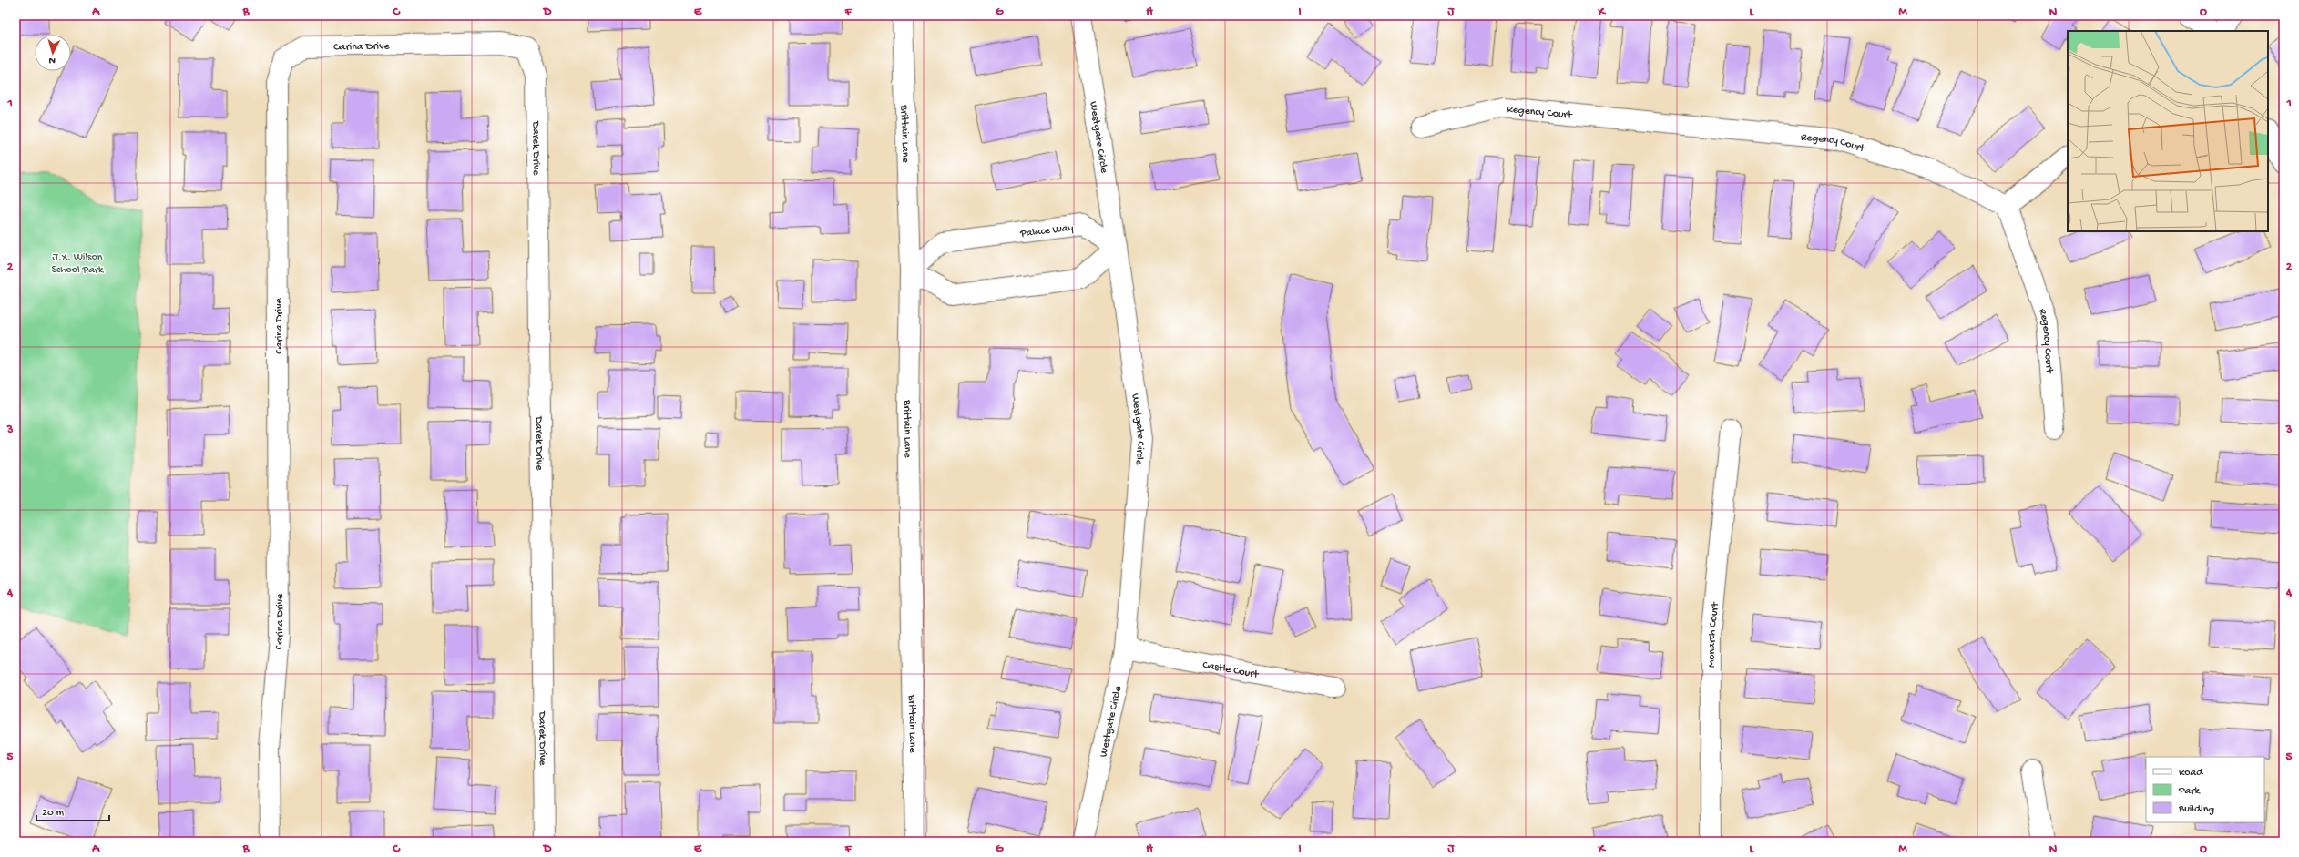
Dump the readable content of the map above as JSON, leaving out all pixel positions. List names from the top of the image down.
{
  "streets": {
    "street": [
      "Carina Drive",
      "Regency Court",
      "Brittain Lane",
      "Westgate Circle",
      "Darek Drive",
      "Palace Way",
      "Monarch Court",
      "Castle Court"
    ]
  },
  "crossings": [
    ["Carina Drive", "Darek Drive"],
    ["Brittain Lane", "Palace Way"],
    ["Westgate Circle", "Palace Way"],
    ["Westgate Circle", "Castle Court"]
  ],
  "parks": ["J.X. Wilson School Park"],
  "legend": ["Road", "Park", "Building"],
  "scale_bar": "20 m",
  "north": "bottom",
  "grid": {
    "columns": [
      "A",
      "B",
      "C",
      "D",
      "E",
      "F",
      "G",
      "H",
      "I",
      "J",
      "K",
      "L",
      "M",
      "N",
      "O"
    ],
    "rows": [
      "1",
      "2",
      "3",
      "4",
      "5"
    ]
  }
}
